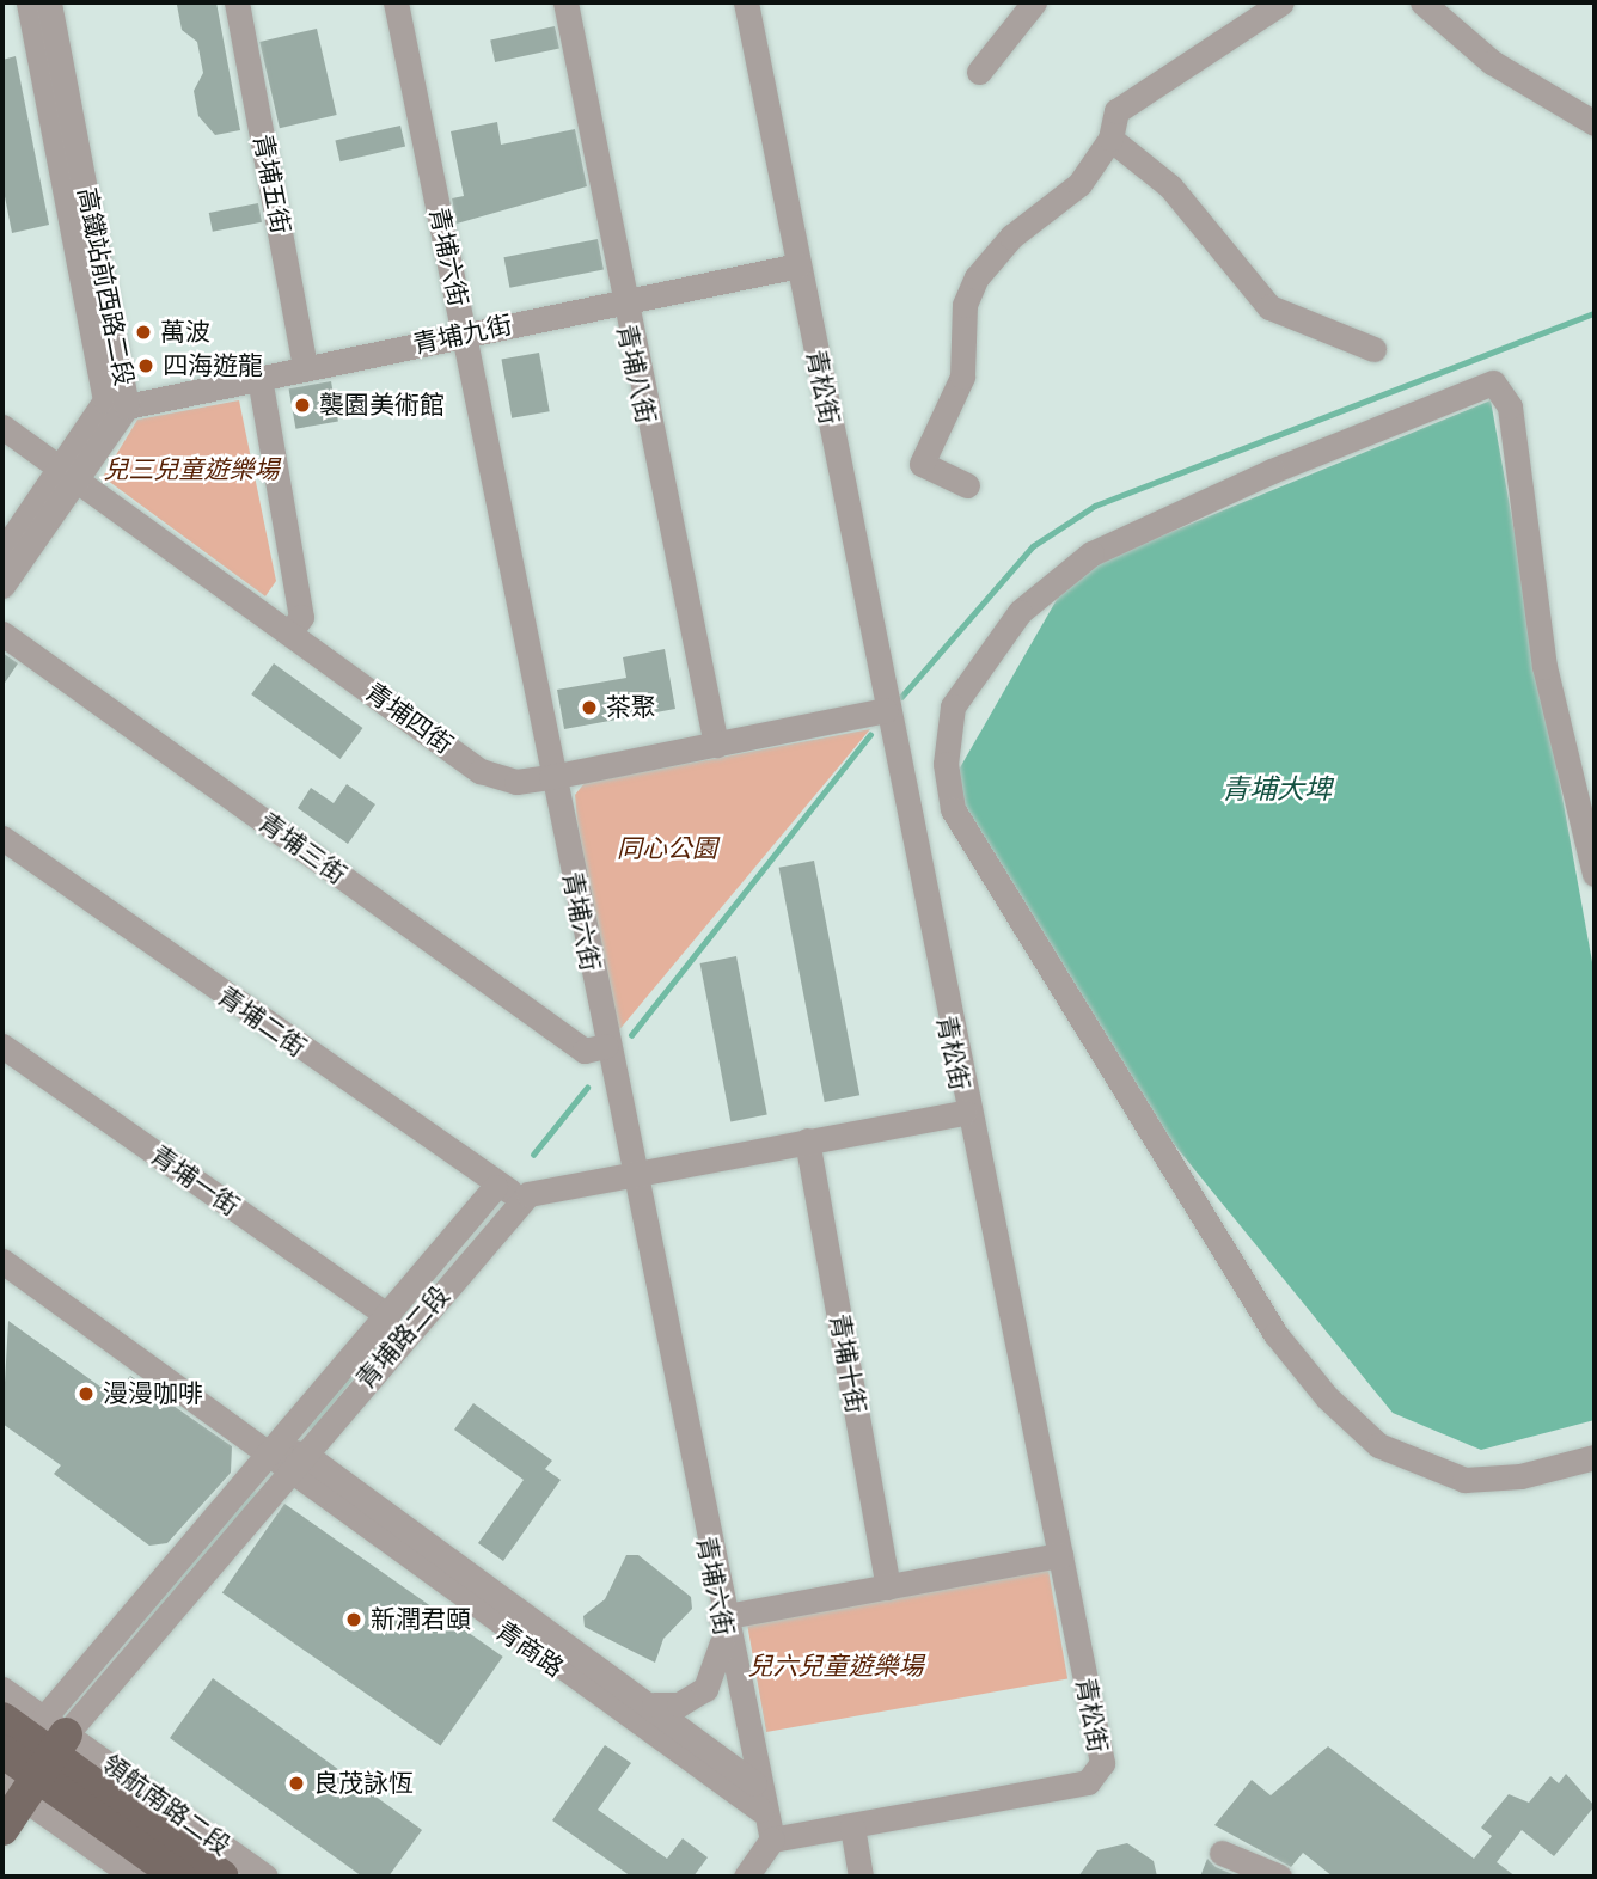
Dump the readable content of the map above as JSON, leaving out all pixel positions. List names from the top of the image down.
{
  "streets": {
    "main road": ["青埔路二段", "領航南路二段"],
    "street": [
      "青埔五街",
      "青埔六街",
      "高鐵站前西路二段",
      "青埔九街",
      "青埔八街",
      "青松街",
      "青埔四街",
      "青埔三街",
      "青埔二街",
      "青埔一街",
      "青埔十街",
      "青商路"
    ]
  },
  "crossings": [
    ["青埔五街", "青埔九街"],
    ["青埔六街", "青埔九街"],
    ["青埔六街", "青松街"],
    ["青埔六街", "青埔四街"],
    ["青埔六街", "青埔三街"],
    ["青埔六街", "青商路"],
    ["高鐵站前西路二段", "青埔九街"],
    ["高鐵站前西路二段", "青埔四街"],
    ["青埔九街", "青埔八街"],
    ["青埔九街", "青松街"],
    ["青埔八街", "青埔四街"],
    ["青松街", "青埔四街"],
    ["青埔二街", "青埔路二段"],
    ["青埔一街", "青埔路二段"],
    ["青埔路二段", "青商路"],
    ["青埔路二段", "領航南路二段"]
  ],
  "water": ["青埔大埤"],
  "parks": ["兒三兒童遊樂場", "同心公園", "兒六兒童遊樂場"],
  "places": [
    "萬波",
    "四海遊龍",
    "襲園美術館",
    "茶聚",
    "漫漫咖啡",
    "新潤君頤",
    "良茂詠恆"
  ]
}
